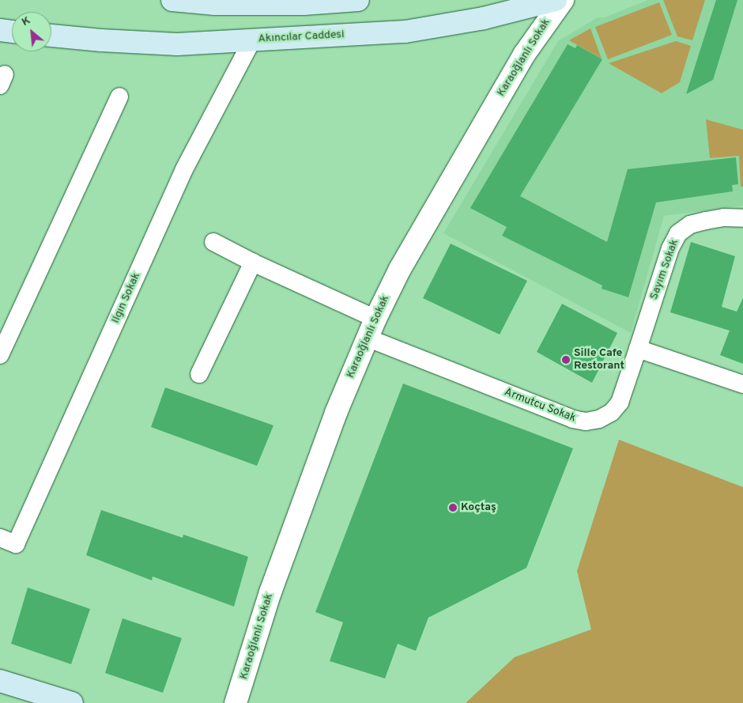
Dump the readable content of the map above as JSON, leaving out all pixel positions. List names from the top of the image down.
{
  "streets": {
    "main road": ["Akıncılar Caddesi"],
    "street": [
      "Karaoğlanlı Sokak",
      "Sayım Sokak",
      "Ilgın Sokak",
      "Armutcu Sokak"
    ]
  },
  "crossings": [
    ["Akıncılar Caddesi", "Ilgın Sokak"],
    ["Karaoğlanlı Sokak", "Armutcu Sokak"],
    ["Sayım Sokak", "Armutcu Sokak"]
  ],
  "places": ["Sille Cafe Restorant", "Koçtaş"],
  "north": "top left"
}
